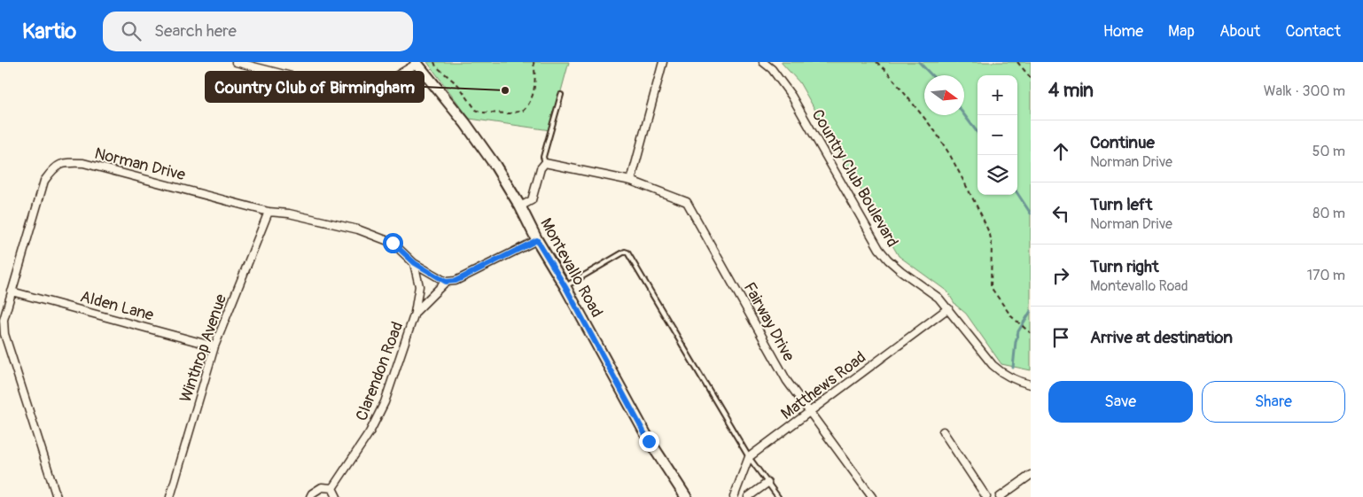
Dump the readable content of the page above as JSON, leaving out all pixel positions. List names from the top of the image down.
{
  "streets": {
    "main road": ["Montevallo Road"],
    "street": [
      "Norman Drive",
      "Country Club Boulevard",
      "Alden Lane",
      "Fairway Drive",
      "Winthrop Avenue",
      "Clarendon Road",
      "Matthews Road"
    ]
  },
  "crossings": [
    ["Norman Drive", "Alden Lane"],
    ["Norman Drive", "Winthrop Avenue"],
    ["Norman Drive", "Clarendon Road"],
    ["Country Club Boulevard", "Matthews Road"],
    ["Alden Lane", "Winthrop Avenue"],
    ["Fairway Drive", "Matthews Road"]
  ],
  "places": ["Country Club of Birmingham"],
  "north": "right",
  "page": {
    "header": "Kartio",
    "search": "Search here",
    "nav": [
      "Home",
      "Map",
      "About",
      "Contact"
    ],
    "heading": ["4 min", "Walk · 300 m"],
    "map_buttons": ["+", "−"],
    "list": [
      ["Continue", "Norman Drive", "50 m"],
      ["Turn left", "Norman Drive", "80 m"],
      ["Turn right", "Montevallo Road", "170 m"],
      "Arrive at destination"
    ],
    "buttons": ["Save", "Share"]
  }
}
